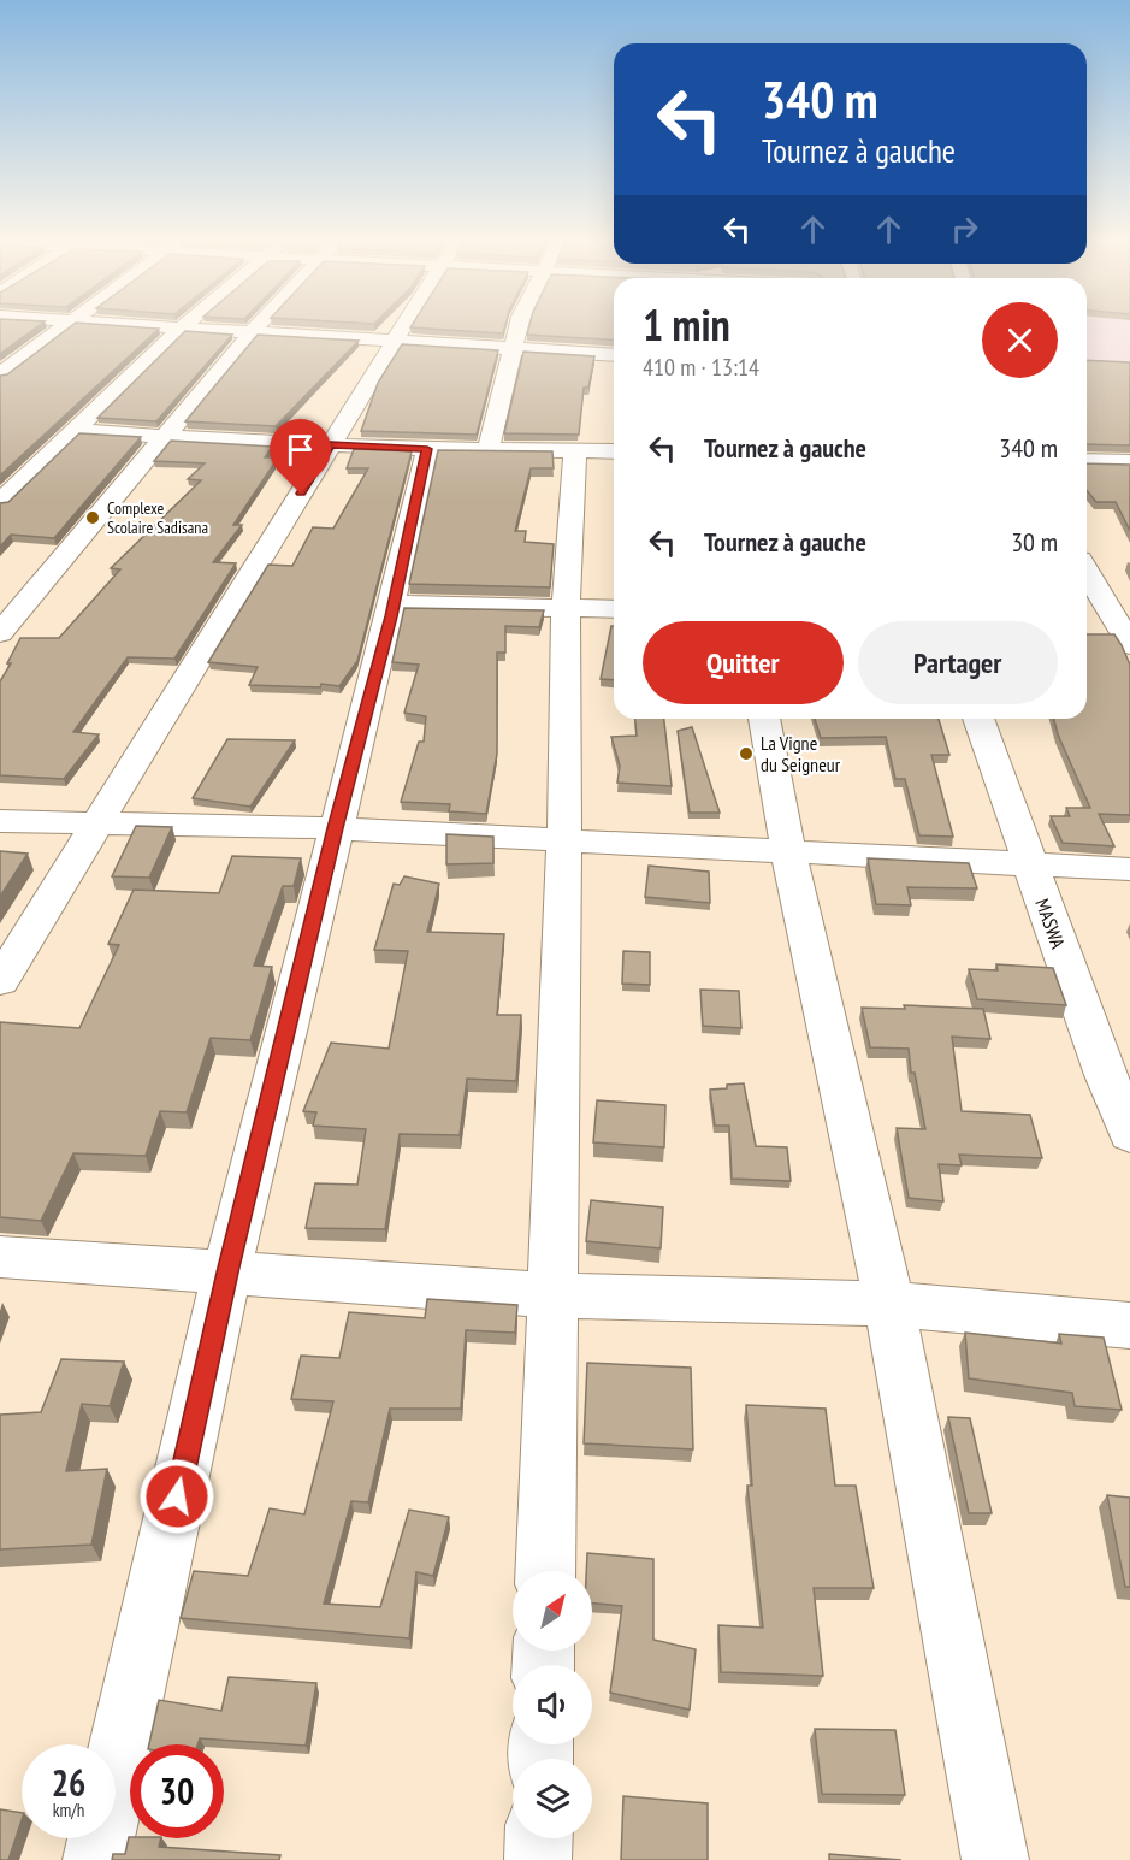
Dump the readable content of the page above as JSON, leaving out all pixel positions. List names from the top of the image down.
{
  "streets": {
    "street": ["MASWA"]
  },
  "places": ["Complexe Scolaire Sadisana", "La Vigne du Seigneur"],
  "north": "top right",
  "page": {
    "turn": ["340 m", "Tournez à gauche"],
    "heading": ["1 min", "410 m · 13:14"],
    "list": [
      {
        "name": "Tournez à gauche",
        "value": "340 m"
      },
      {
        "name": "Tournez à gauche",
        "value": "30 m"
      }
    ],
    "buttons": ["Quitter", "Partager"],
    "speed": "26 km/h",
    "limit": "30"
  }
}
